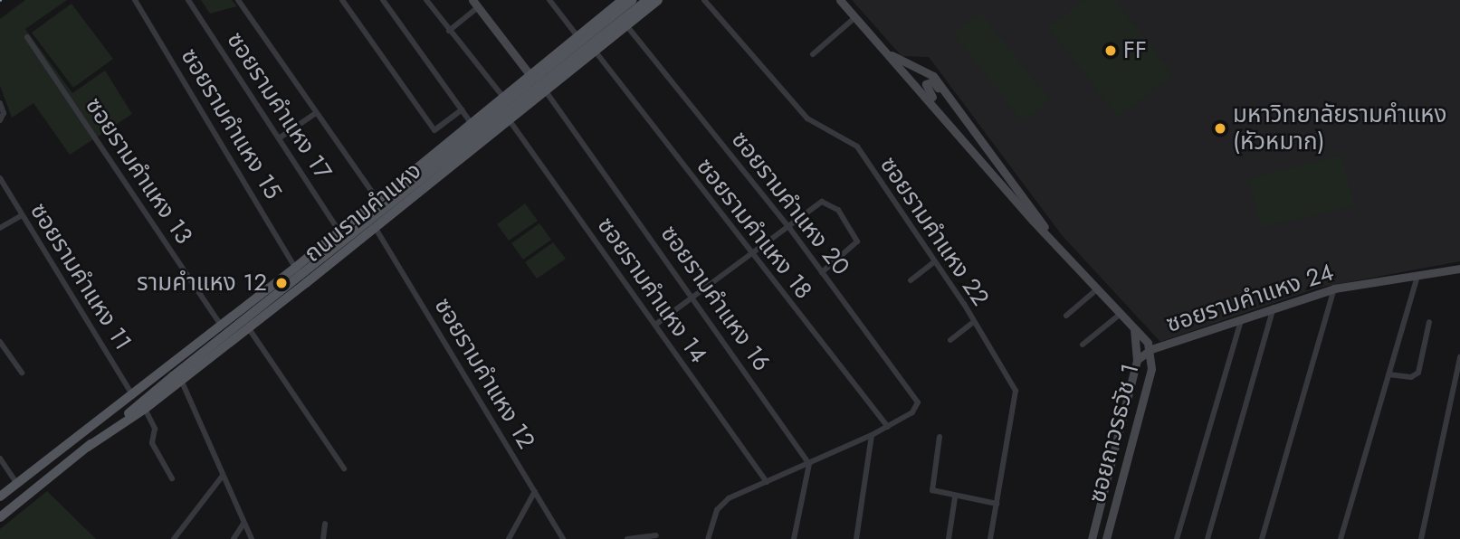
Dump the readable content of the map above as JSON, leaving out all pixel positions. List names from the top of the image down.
{
  "streets": {
    "main road": ["ถนนรามคำแหง", "ซอยรามคำแหง 24", "ซอยถาวรธวัช 1"],
    "street": [
      "ซอยรามคำแหง 17",
      "ซอยรามคำแหง 15",
      "ซอยรามคำแหง 13",
      "ซอยรามคำแหง 20",
      "ซอยรามคำแหง 18",
      "ซอยรามคำแหง 22",
      "ซอยรามคำแหง 11",
      "ซอยรามคำแหง 14",
      "ซอยรามคำแหง 16",
      "ซอยรามคำแหง 12"
    ]
  },
  "crossings": [
    ["ซอยรามคำแหง 17", "ถนนรามคำแหง"],
    ["ซอยรามคำแหง 15", "ถนนรามคำแหง"],
    ["ซอยรามคำแหง 13", "ถนนรามคำแหง"],
    ["ซอยรามคำแหง 20", "ถนนรามคำแหง"],
    ["ซอยรามคำแหง 20", "ซอยรามคำแหง 18"],
    ["ถนนรามคำแหง", "ซอยรามคำแหง 18"],
    ["ถนนรามคำแหง", "ซอยรามคำแหง 11"],
    ["ถนนรามคำแหง", "ซอยรามคำแหง 14"],
    ["ถนนรามคำแหง", "ซอยรามคำแหง 16"],
    ["ถนนรามคำแหง", "ซอยรามคำแหง 12"],
    ["ซอยรามคำแหง 24", "ซอยถาวรธวัช 1"]
  ],
  "places": ["FF", "มหาวิทยาลัยรามคำแหง (หัวหมาก)", "รามคำแหง 12"]
}
